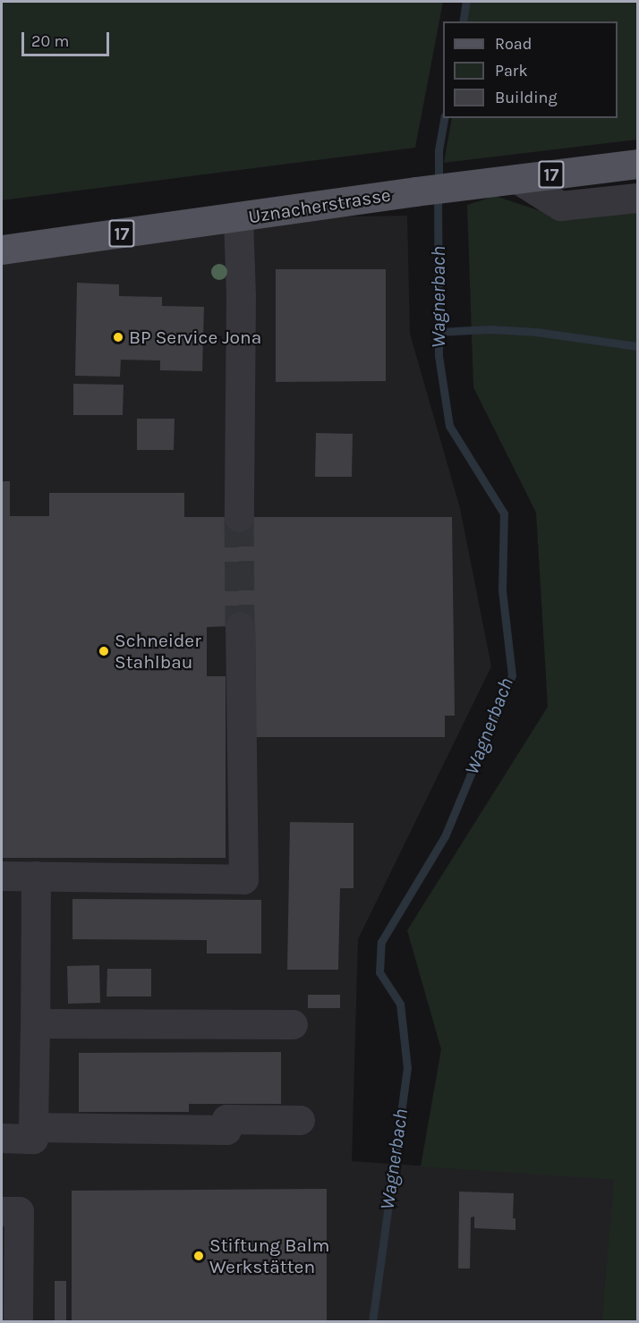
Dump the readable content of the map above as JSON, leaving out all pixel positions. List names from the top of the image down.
{
  "streets": {
    "main road": ["17", "Uznacherstrasse"]
  },
  "water": ["Wagnerbach"],
  "places": ["BP Service Jona", "Schneider Stahlbau", "Stiftung Balm Werkstätten"],
  "legend": ["Road", "Park", "Building"],
  "scale_bar": "20 m"
}
